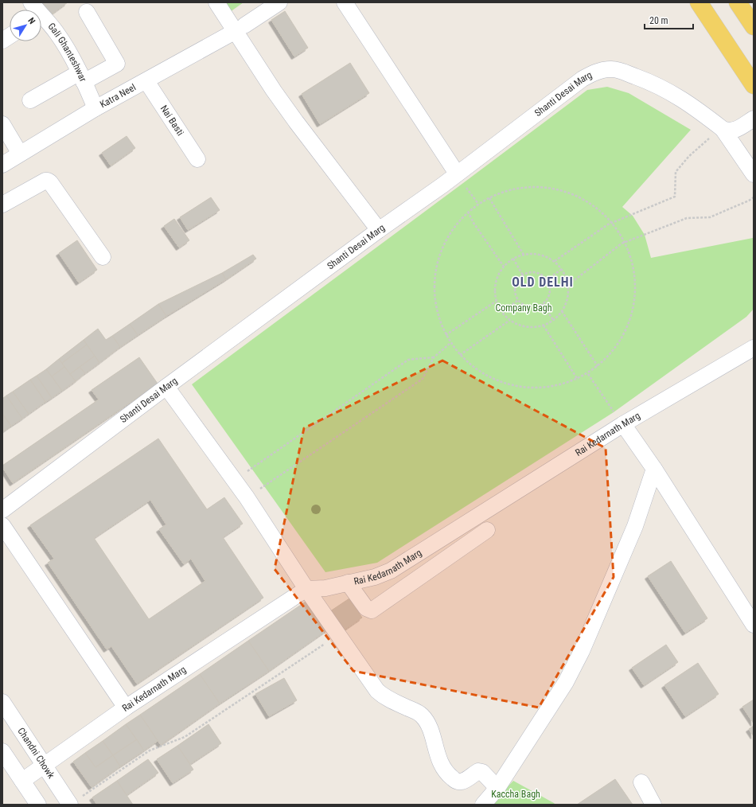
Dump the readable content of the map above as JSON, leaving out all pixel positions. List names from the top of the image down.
{
  "streets": {
    "street": [
      "Gali Ghanteshwar",
      "Shanti Desai Marg",
      "Katra Neel",
      "Nai Basti",
      "Rai Kedarnath Marg",
      "Chandni Chowk"
    ]
  },
  "crossings": [
    ["Gali Ghanteshwar", "Katra Neel"],
    ["Katra Neel", "Nai Basti"],
    ["Rai Kedarnath Marg", "Chandni Chowk"]
  ],
  "districts": ["OLD DELHI"],
  "parks": ["Company Bagh", "Kaccha Bagh"],
  "scale_bar": "20 m",
  "north": "top right"
}
